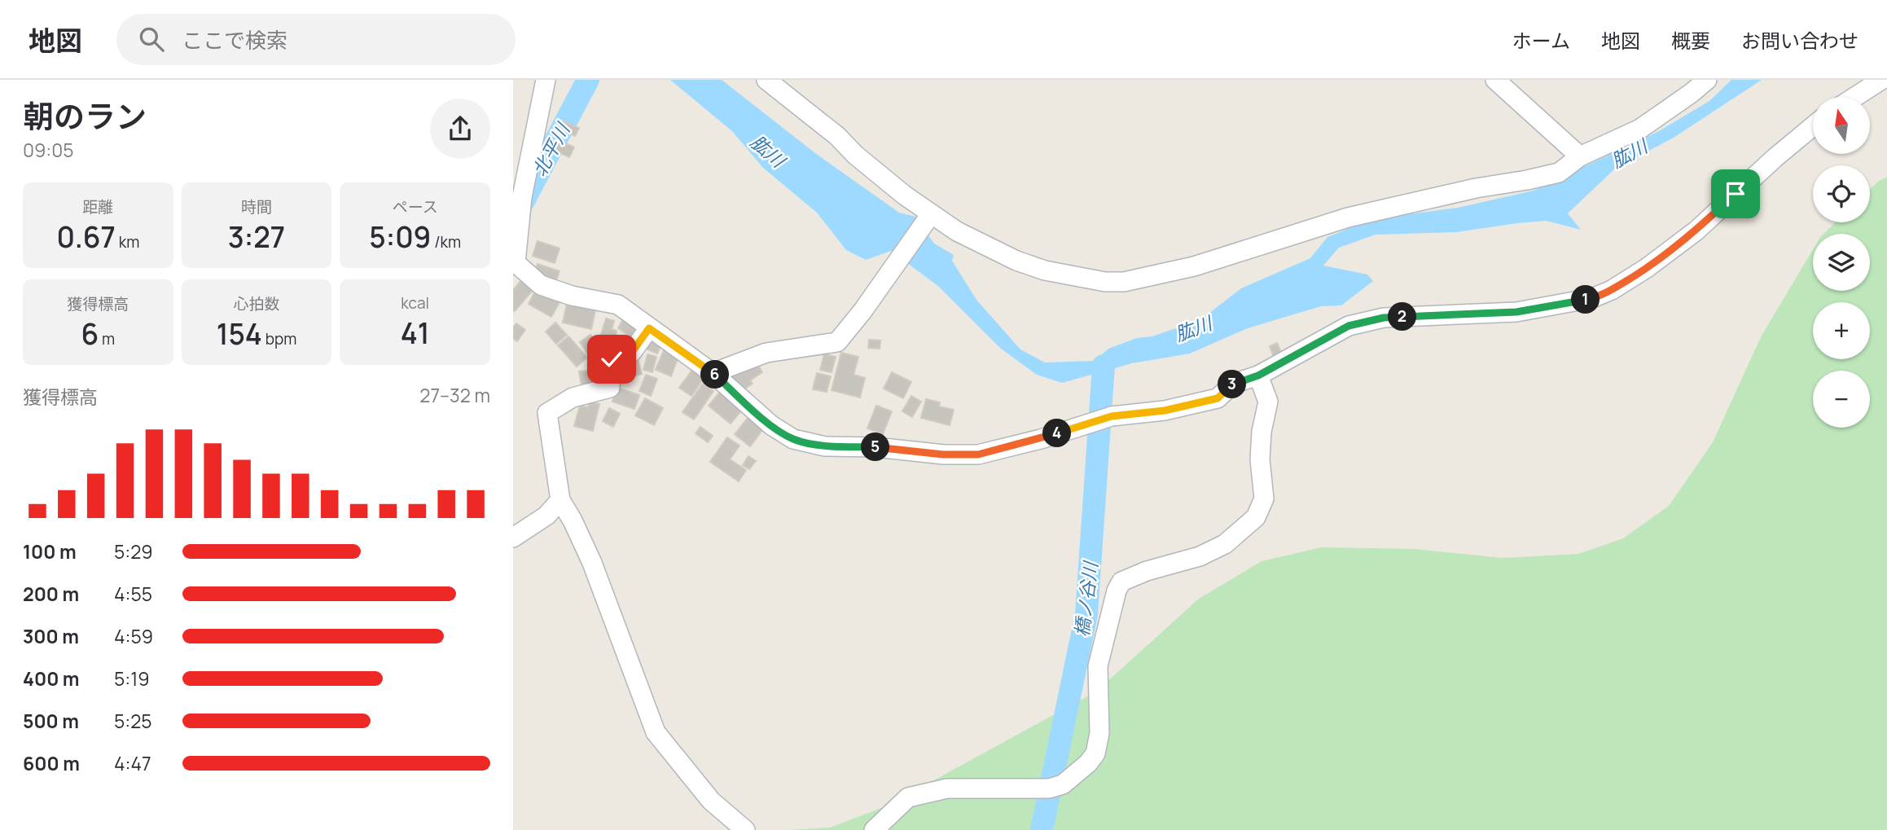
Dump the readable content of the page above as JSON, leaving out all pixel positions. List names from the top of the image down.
{
  "water": ["北平川", "肱川", "橋ノ谷川"],
  "north": "top",
  "page": {
    "header": "地図",
    "search": "ここで検索",
    "nav": [
      "ホーム",
      "地図",
      "概要",
      "お問い合わせ"
    ],
    "heading": ["朝のラン", "09:05"],
    "map_buttons": ["+", "−"],
    "stats": [
      ["距離", "0.67 km"],
      ["時間", "3:27"],
      ["ペース", "5:09 /km"],
      ["獲得標高", "6 m"],
      ["心拍数", "154 bpm"],
      ["kcal", "41"]
    ],
    "pins": [
      "1",
      "2",
      "6",
      "3",
      "4",
      "5"
    ],
    "chart": ["獲得標高", "27–32 m"],
    "list": [
      {
        "name": "100 m",
        "note": "5:29"
      },
      {
        "name": "200 m",
        "note": "4:55"
      },
      {
        "name": "300 m",
        "note": "4:59"
      },
      {
        "name": "400 m",
        "note": "5:19"
      },
      {
        "name": "500 m",
        "note": "5:25"
      },
      {
        "name": "600 m",
        "note": "4:47"
      }
    ]
  }
}
